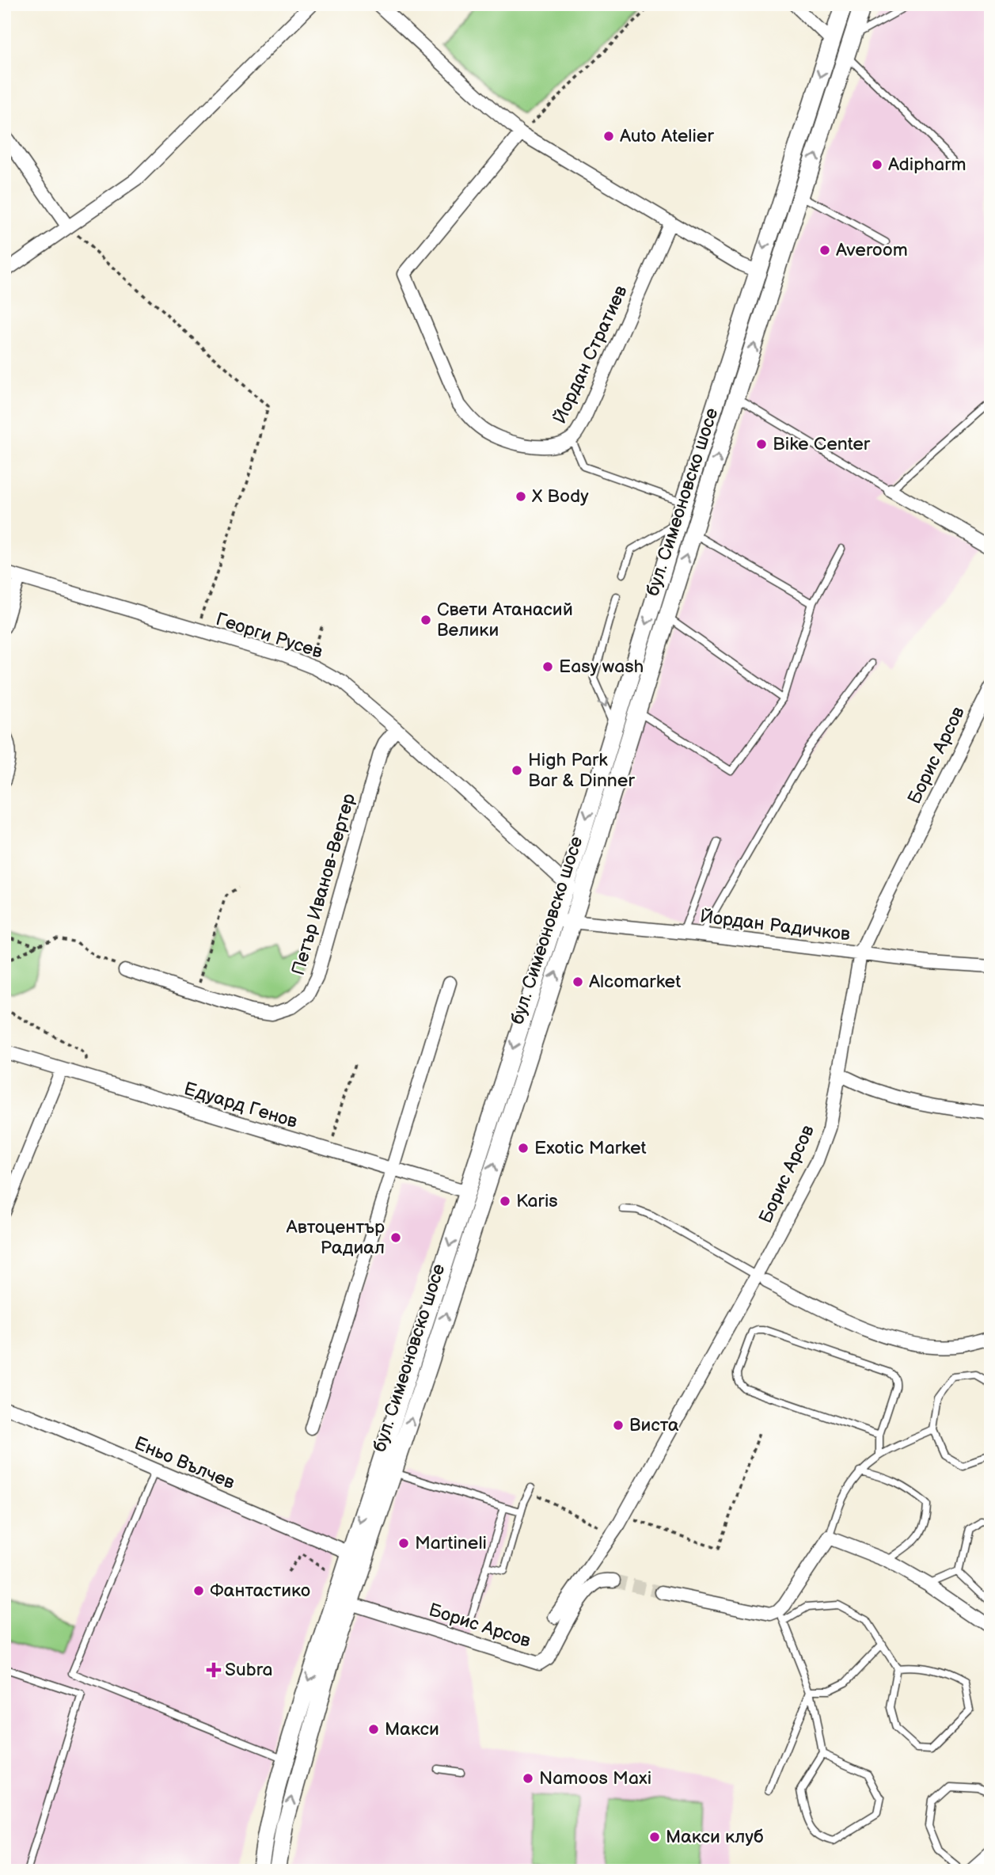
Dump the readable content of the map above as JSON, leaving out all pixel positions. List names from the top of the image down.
{
  "streets": {
    "main road": ["бул. Симеоновско шосе"],
    "street": [
      "Йордан Стратиев",
      "Георги Русев",
      "Борис Арсов",
      "Петър Иванов-Вертер",
      "Йордан Радичков",
      "Едуард Генов",
      "Еньо Вълчев"
    ]
  },
  "crossings": [
    ["бул. Симеоновско шосе", "Георги Русев"],
    ["бул. Симеоновско шосе", "Борис Арсов"],
    ["бул. Симеоновско шосе", "Йордан Радичков"],
    ["бул. Симеоновско шосе", "Едуард Генов"],
    ["бул. Симеоновско шосе", "Еньо Вълчев"],
    ["Георги Русев", "Петър Иванов-Вертер"],
    ["Борис Арсов", "Йордан Радичков"]
  ],
  "places": {
    "other": [
      "Auto Atelier",
      "Adipharm",
      "Averoom",
      "Bike Center",
      "X Body",
      "Свети Атанасий Велики",
      "Easy wash",
      "High Park Bar & Dinner",
      "Alcomarket",
      "Exotic Market",
      "Karis",
      "Автоцентър Радиал",
      "Виста",
      "Martineli",
      "Фантастико",
      "Макси",
      "Namoos Maxi",
      "Макси клуб"
    ],
    "health": ["Subra"]
  }
}
